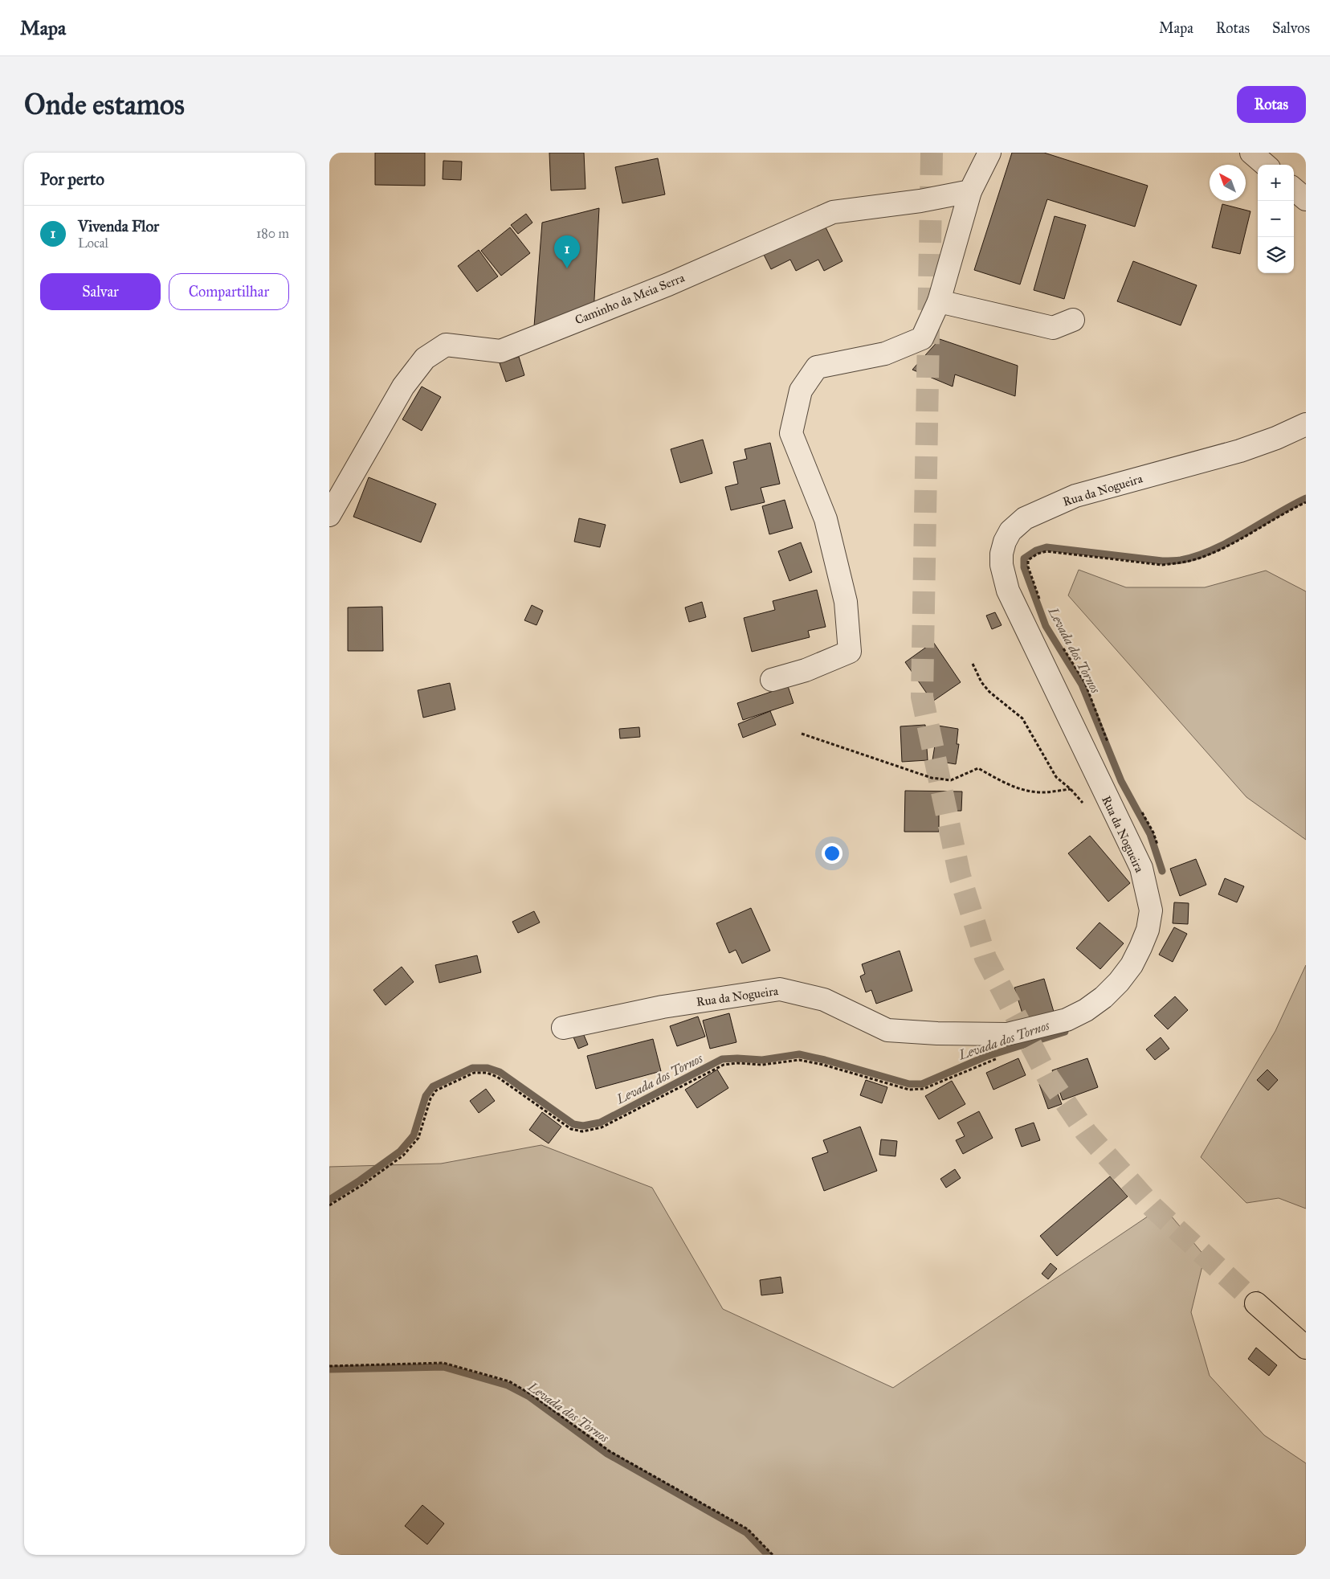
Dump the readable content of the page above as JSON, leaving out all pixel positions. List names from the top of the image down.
{
  "streets": {
    "street": ["Caminho da Meia Serra", "Rua da Nogueira"]
  },
  "water": ["Levada dos Tornos"],
  "north": "top left",
  "page": {
    "header": "Mapa",
    "nav": ["Mapa", "Rotas", "Salvos"],
    "buttons": [
      "Rotas",
      ["Salvar", "Compartilhar"]
    ],
    "title": "Onde estamos",
    "heading": "Por perto",
    "map_buttons": ["+", "−"],
    "list": [
      {
        "mark": "1",
        "name": "Vivenda Flor",
        "note": "Local",
        "value": "180 m"
      }
    ],
    "pins": "1"
  }
}
